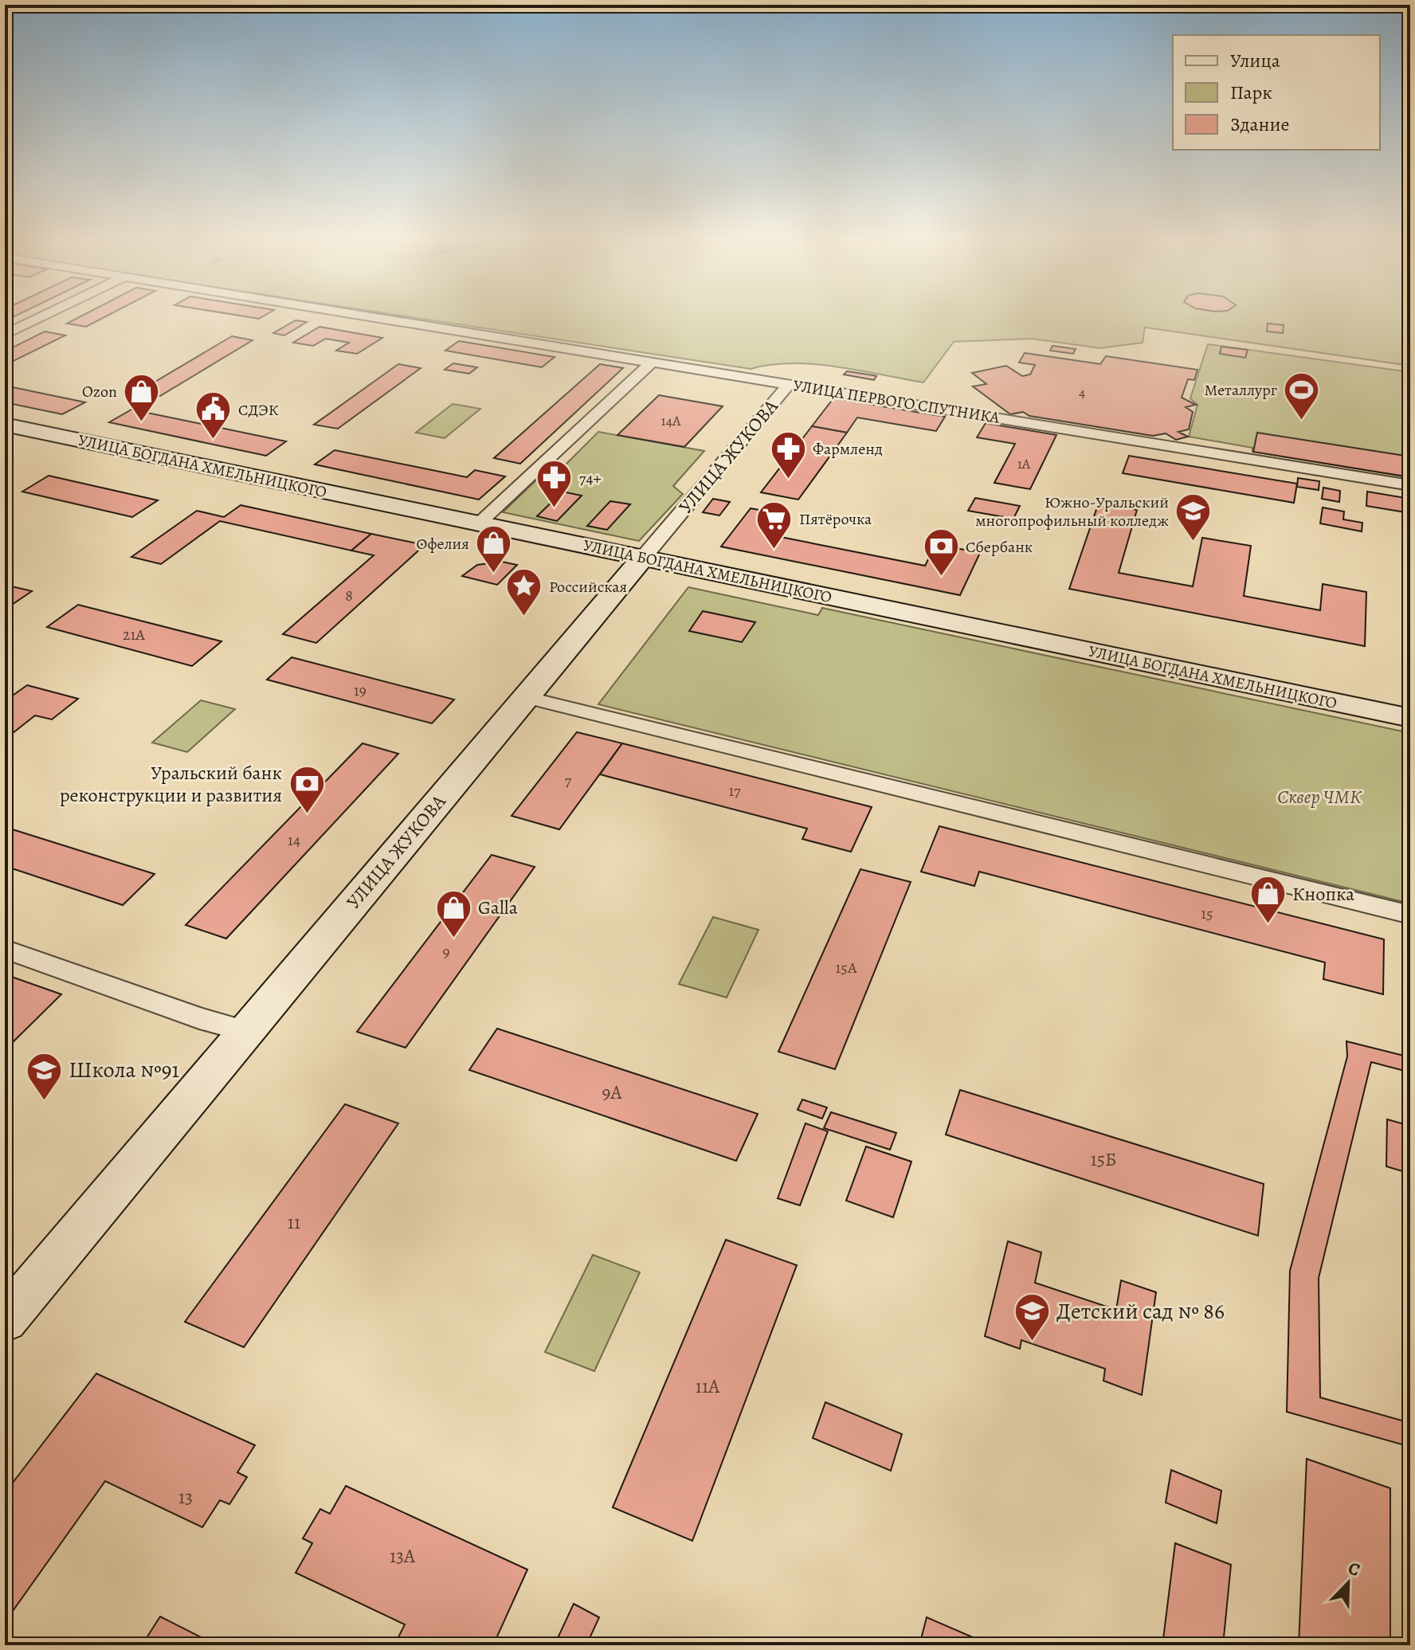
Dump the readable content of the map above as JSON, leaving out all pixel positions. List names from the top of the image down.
{
  "streets": {
    "main road": ["УЛИЦА ЖУКОВА", "УЛИЦА БОГДАНА ХМЕЛЬНИЦКОГО"],
    "street": ["УЛИЦА ПЕРВОГО СПУТНИКА"]
  },
  "crossings": [
    ["УЛИЦА ПЕРВОГО СПУТНИКА", "УЛИЦА ЖУКОВА"],
    ["УЛИЦА ЖУКОВА", "УЛИЦА БОГДАНА ХМЕЛЬНИЦКОГО"]
  ],
  "parks": ["Сквер ЧМК"],
  "places": {
    "sports": ["Металлург"],
    "shop": [
      "Ozon",
      "Офелия",
      "Кнопка",
      "Galla"
    ],
    "public building": ["СДЭК"],
    "pharmacy": ["Фармленд", "74+"],
    "school or university": ["Южно-Уральский многопрофильный колледж", "Школа №91", "Детский сад № 86"],
    "supermarket": ["Пятёрочка"],
    "bank": ["Сбербанк", "Уральский банк реконструкции и развития"],
    "place": ["Российская"]
  },
  "house_numbers": [
    "4",
    "14А",
    "1А",
    "8",
    "21А",
    "19",
    "7",
    "17",
    "14",
    "15",
    "9",
    "15А",
    "9А",
    "15Б",
    "11",
    "11А",
    "13",
    "13А"
  ],
  "legend": ["Улица", "Парк", "Здание"],
  "north": "top right"
}
